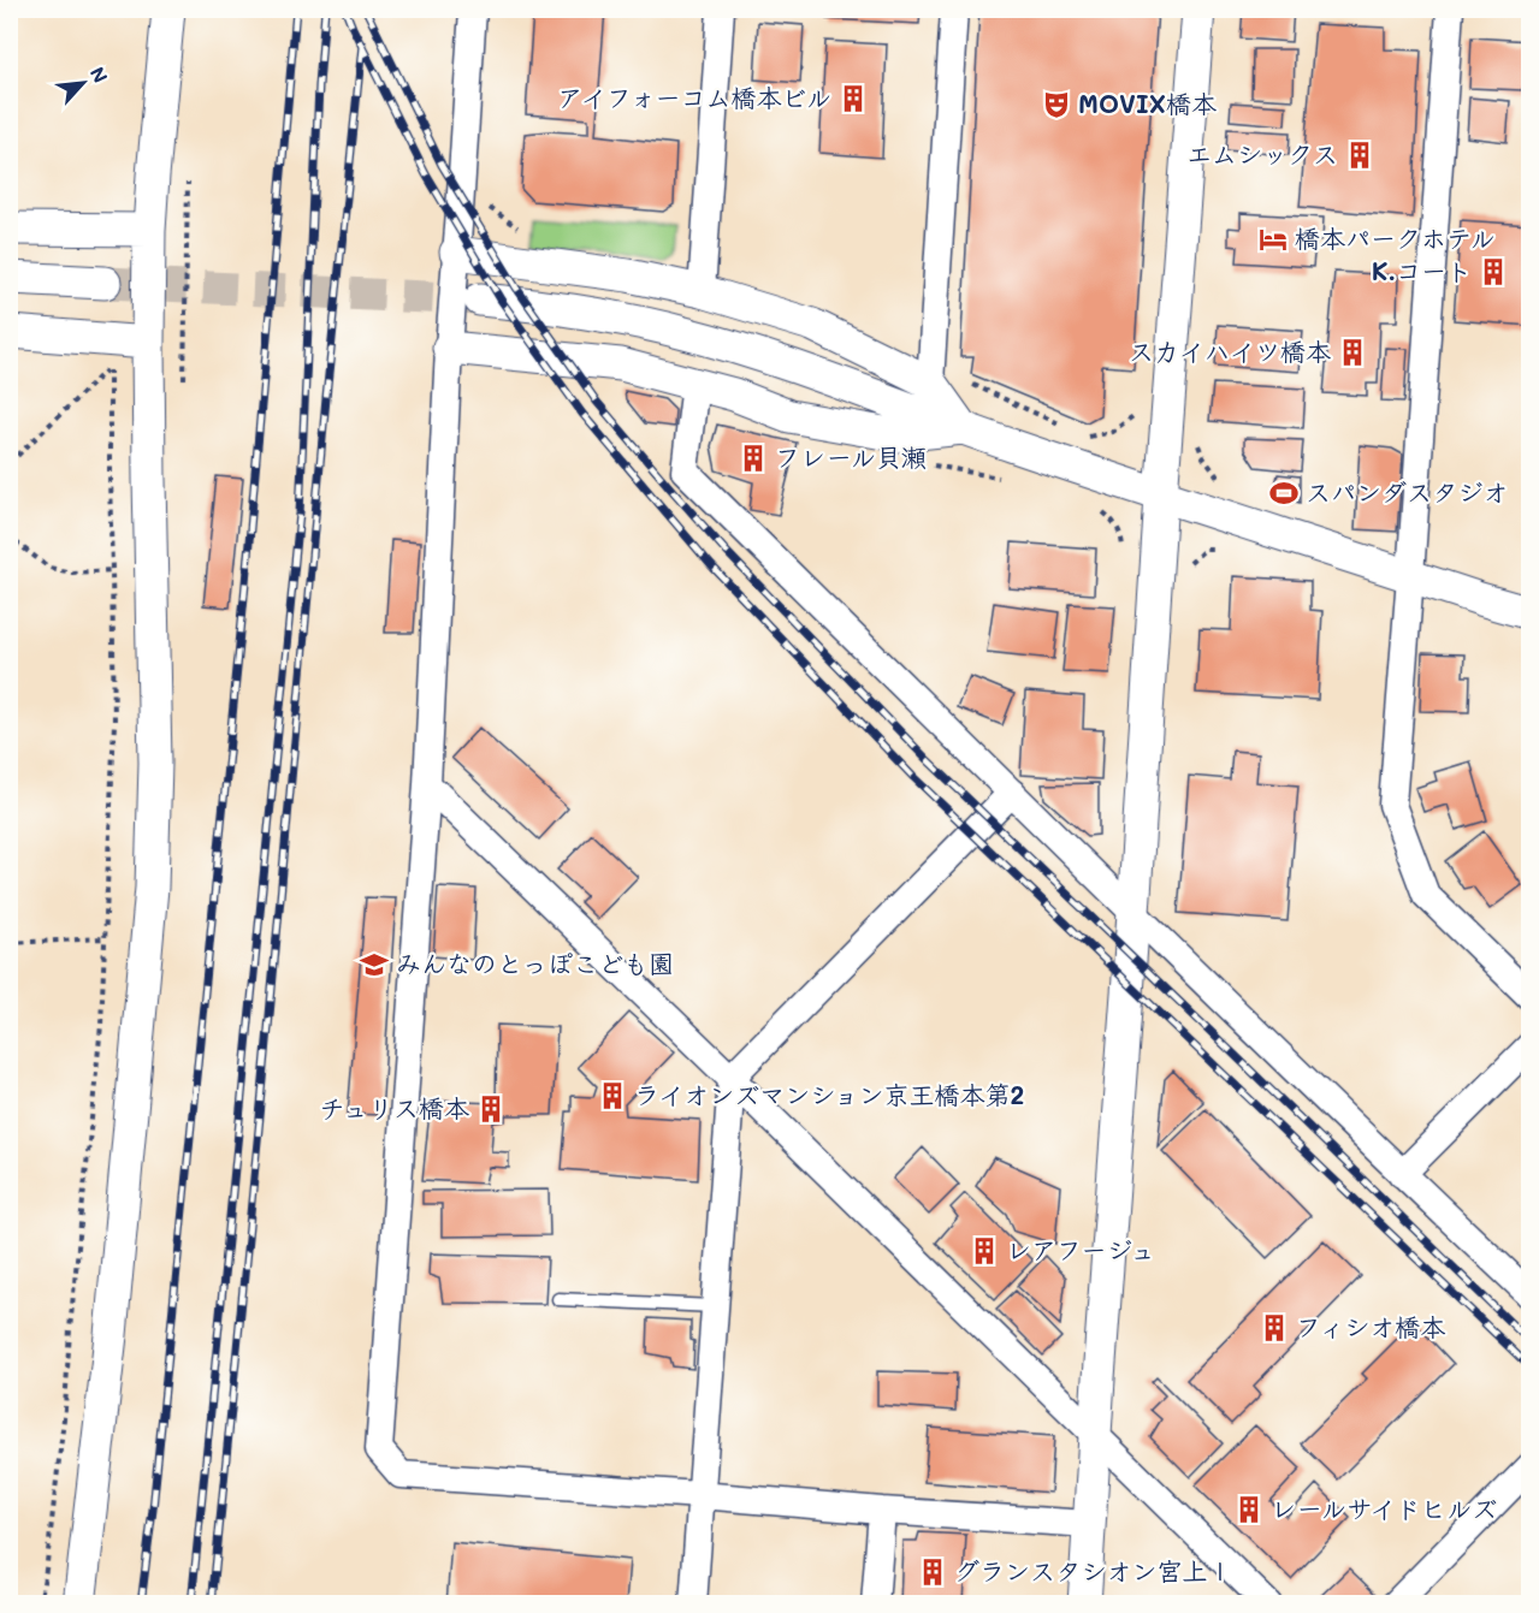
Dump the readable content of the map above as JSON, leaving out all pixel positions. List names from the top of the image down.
{
  "places": {
    "building": [
      "アイフォーコム橋本ビル",
      "エムシックス",
      "K.コート",
      "スカイハイツ橋本",
      "フレール貝瀬",
      "ライオンズマンション京王橋本第2",
      "チュリス橋本",
      "レアフージュ",
      "フィシオ橋本",
      "レールサイドヒルズ",
      "グランスタシオン宮上Ⅰ"
    ],
    "theatre": ["MOVIX橋本"],
    "hotel": ["橋本パークホテル"],
    "sports": ["スパンダスタジオ"],
    "school or university": ["みんなのとっぽこども園"]
  },
  "north": "top right"
}
